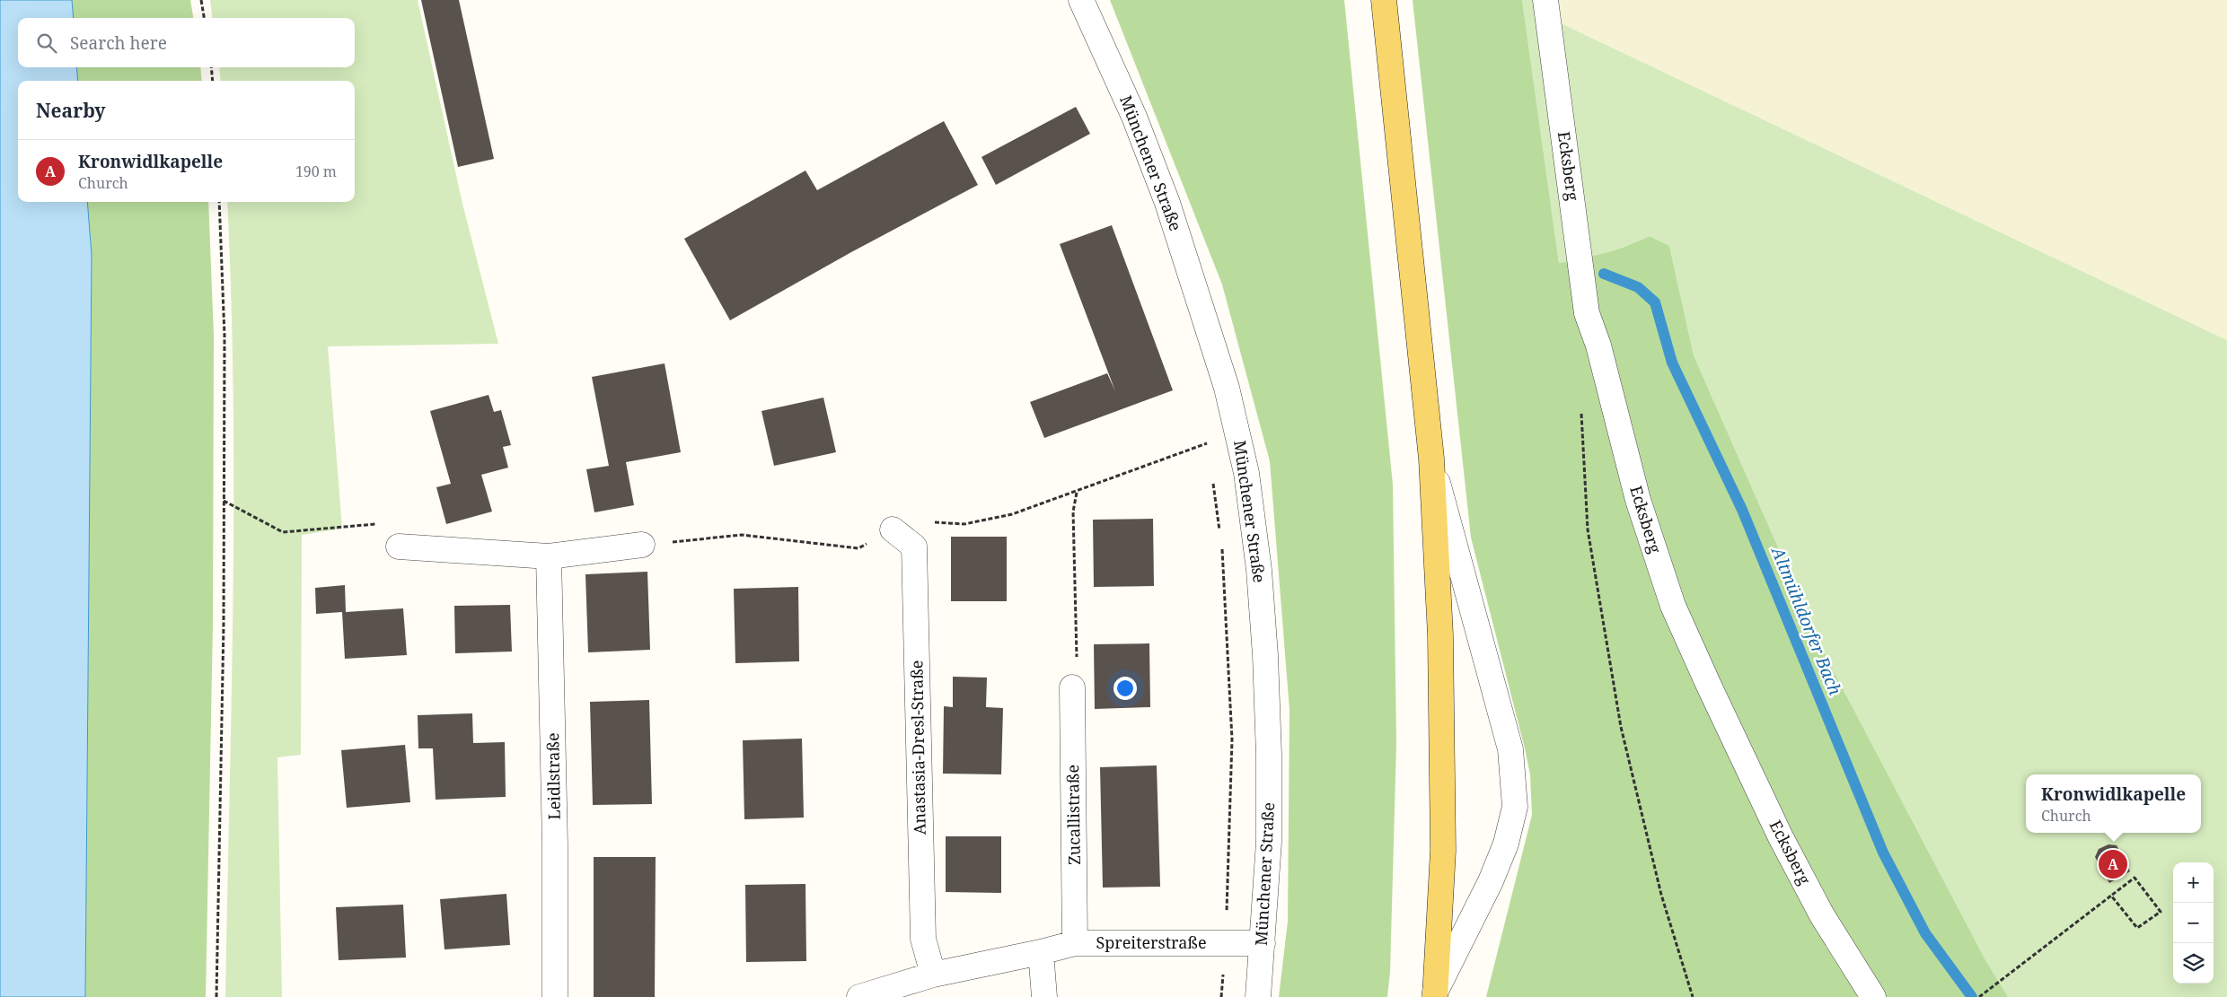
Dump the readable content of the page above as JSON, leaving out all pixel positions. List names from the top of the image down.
{
  "streets": {
    "street": [
      "Münchener Straße",
      "Ecksberg",
      "Anastasia-Dresl-Straße",
      "Leidlstraße",
      "Zucallistraße",
      "Spreiterstraße"
    ]
  },
  "crossings": [
    ["Münchener Straße", "Spreiterstraße"],
    ["Anastasia-Dresl-Straße", "Spreiterstraße"],
    ["Zucallistraße", "Spreiterstraße"]
  ],
  "water": ["Altmühldorfer Bach"],
  "page": {
    "search": "Search here",
    "heading": "Nearby",
    "list": [
      {
        "mark": "A",
        "name": "Kronwidlkapelle",
        "note": "Church",
        "value": "190 m"
      }
    ],
    "popup": ["Kronwidlkapelle", "Church"],
    "pins": "A",
    "map_buttons": ["+", "−"]
  }
}
